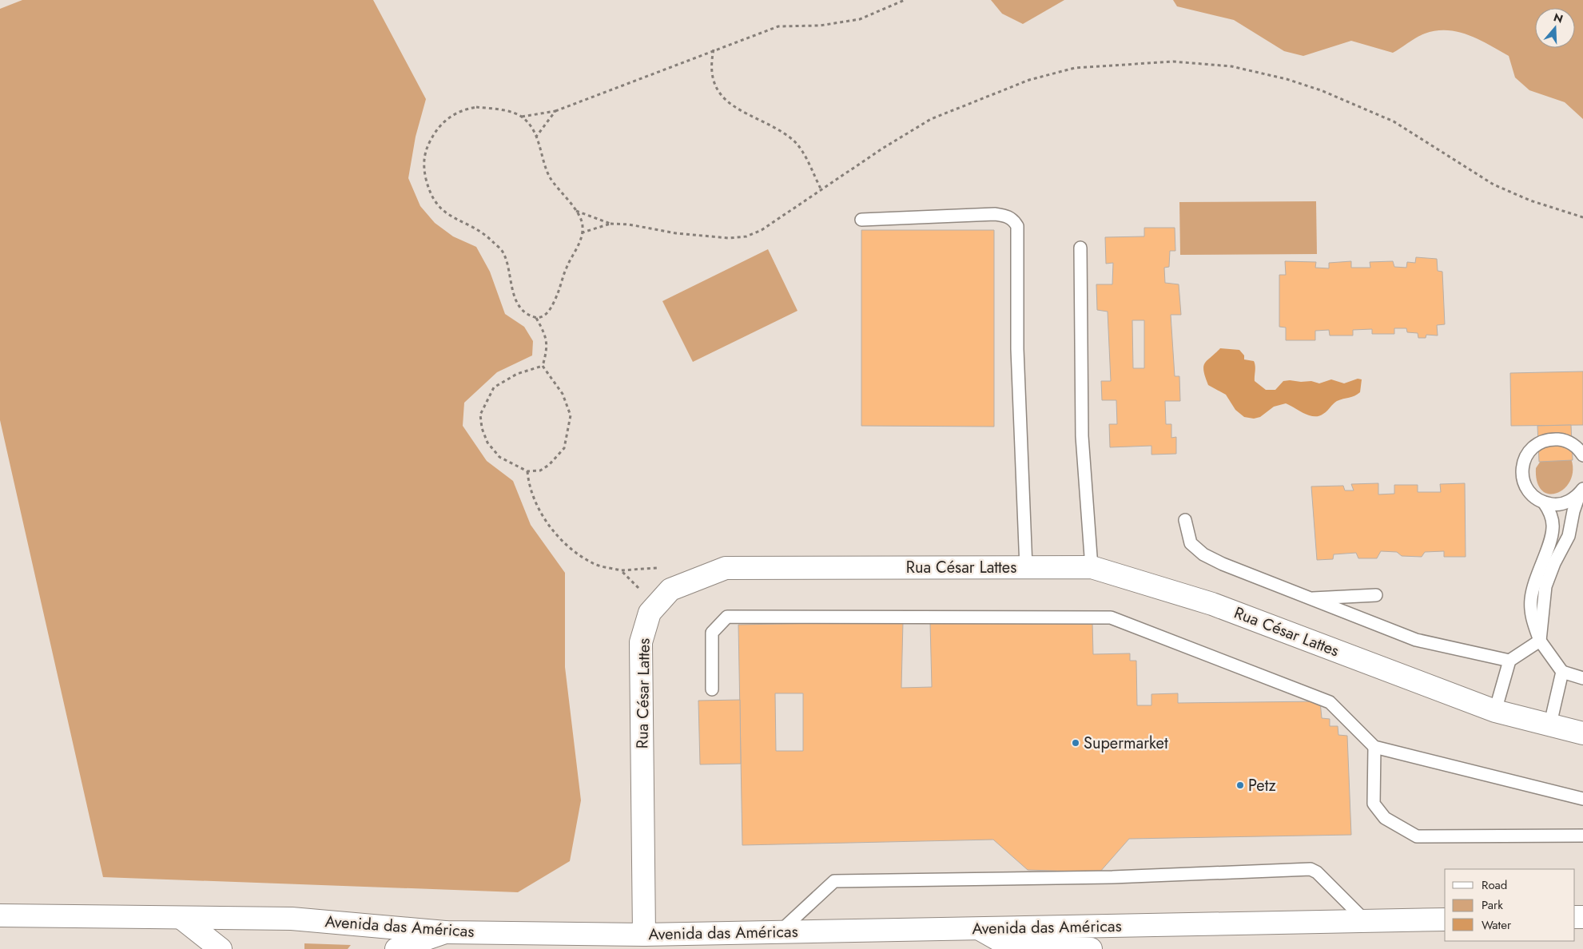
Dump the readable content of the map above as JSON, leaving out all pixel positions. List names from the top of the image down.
{
  "streets": {
    "main road": ["Rua César Lattes", "Avenida das Américas"]
  },
  "crossings": [
    ["Rua César Lattes", "Avenida das Américas"]
  ],
  "places": ["Supermarket", "Petz"],
  "legend": ["Road", "Park", "Water"],
  "north": "top"
}
